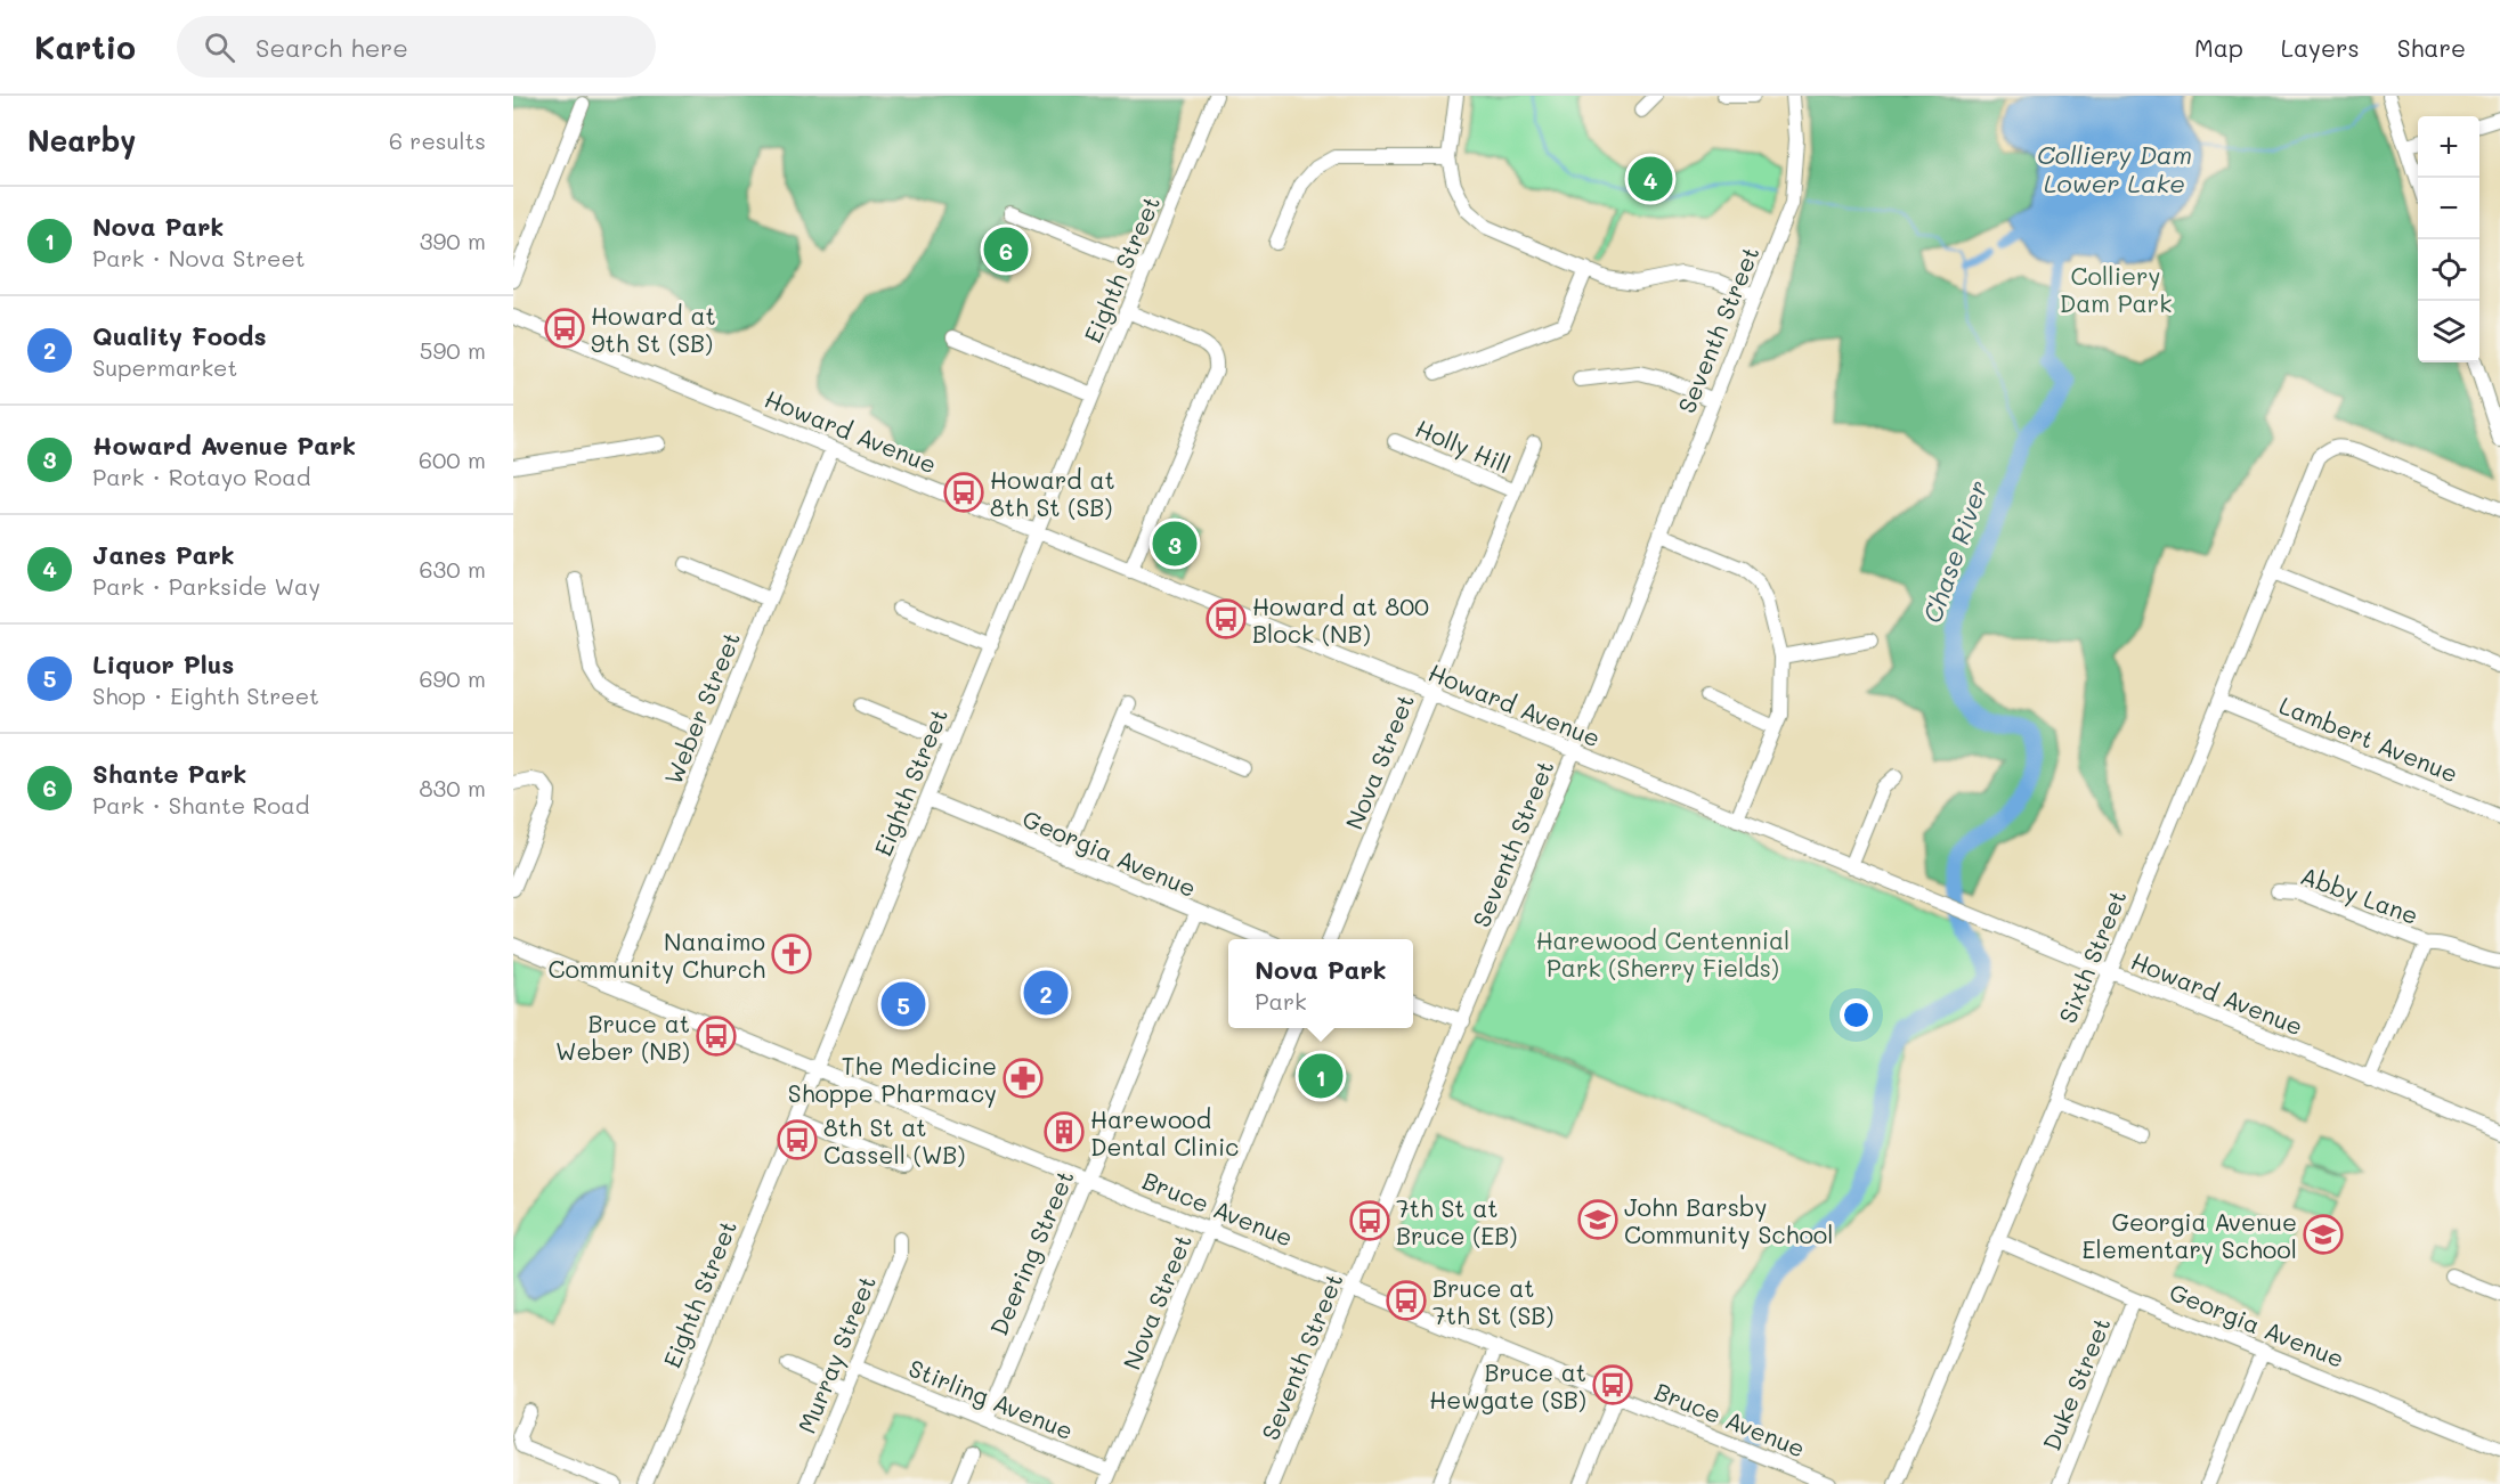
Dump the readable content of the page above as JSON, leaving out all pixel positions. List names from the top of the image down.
{
  "streets": {
    "street": [
      "Eighth Street",
      "Seventh Street",
      "Howard Avenue",
      "Holly Hill",
      "Weber Street",
      "Lambert Avenue",
      "Nova Street",
      "Georgia Avenue",
      "Abby Lane",
      "Sixth Street",
      "Bruce Avenue",
      "Deering Street",
      "Murray Street",
      "Duke Street",
      "Stirling Avenue"
    ]
  },
  "crossings": [
    ["Eighth Street", "Howard Avenue"],
    ["Eighth Street", "Georgia Avenue"],
    ["Eighth Street", "Bruce Avenue"],
    ["Seventh Street", "Howard Avenue"],
    ["Seventh Street", "Bruce Avenue"],
    ["Howard Avenue", "Weber Street"],
    ["Howard Avenue", "Nova Street"],
    ["Howard Avenue", "Sixth Street"],
    ["Holly Hill", "Nova Street"],
    ["Weber Street", "Bruce Avenue"],
    ["Lambert Avenue", "Sixth Street"],
    ["Nova Street", "Bruce Avenue"],
    ["Nova Street", "Stirling Avenue"],
    ["Georgia Avenue", "Sixth Street"],
    ["Georgia Avenue", "Deering Street"],
    ["Georgia Avenue", "Duke Street"],
    ["Bruce Avenue", "Deering Street"],
    ["Deering Street", "Stirling Avenue"],
    ["Murray Street", "Stirling Avenue"]
  ],
  "water": ["Colliery Dam Lower Lake", "Chase River"],
  "parks": ["Colliery Dam Park", "Harewood Centennial Park (Sherry Fields)"],
  "places": {
    "bus stop": [
      "Howard at 9th St (SB)",
      "Howard at 8th St (SB)",
      "Howard at 800 Block (NB)",
      "Bruce at Weber (NB)",
      "8th St at Cassell (WB)",
      "7th St at Bruce (EB)",
      "Bruce at 7th St (SB)",
      "Bruce at Hewgate (SB)"
    ],
    "church": ["Nanaimo Community Church"],
    "pharmacy": ["The Medicine Shoppe Pharmacy"],
    "building": ["Harewood Dental Clinic"],
    "school or university": ["John Barsby Community School", "Georgia Avenue Elementary School"]
  },
  "page": {
    "header": "Kartio",
    "search": "Search here",
    "nav": ["Map", "Layers", "Share"],
    "heading": ["Nearby", "6 results"],
    "map_buttons": ["+", "−"],
    "pins": [
      "4",
      "6",
      "3",
      "2",
      "5",
      "1"
    ],
    "list": [
      {
        "mark": "1",
        "name": "Nova Park",
        "note": "Park · Nova Street",
        "value": "390 m"
      },
      {
        "mark": "2",
        "name": "Quality Foods",
        "note": "Supermarket",
        "value": "590 m"
      },
      {
        "mark": "3",
        "name": "Howard Avenue Park",
        "note": "Park · Rotayo Road",
        "value": "600 m"
      },
      {
        "mark": "4",
        "name": "Janes Park",
        "note": "Park · Parkside Way",
        "value": "630 m"
      },
      {
        "mark": "5",
        "name": "Liquor Plus",
        "note": "Shop · Eighth Street",
        "value": "690 m"
      },
      {
        "mark": "6",
        "name": "Shante Park",
        "note": "Park · Shante Road",
        "value": "830 m"
      }
    ],
    "popup": ["Nova Park", "Park"]
  }
}
